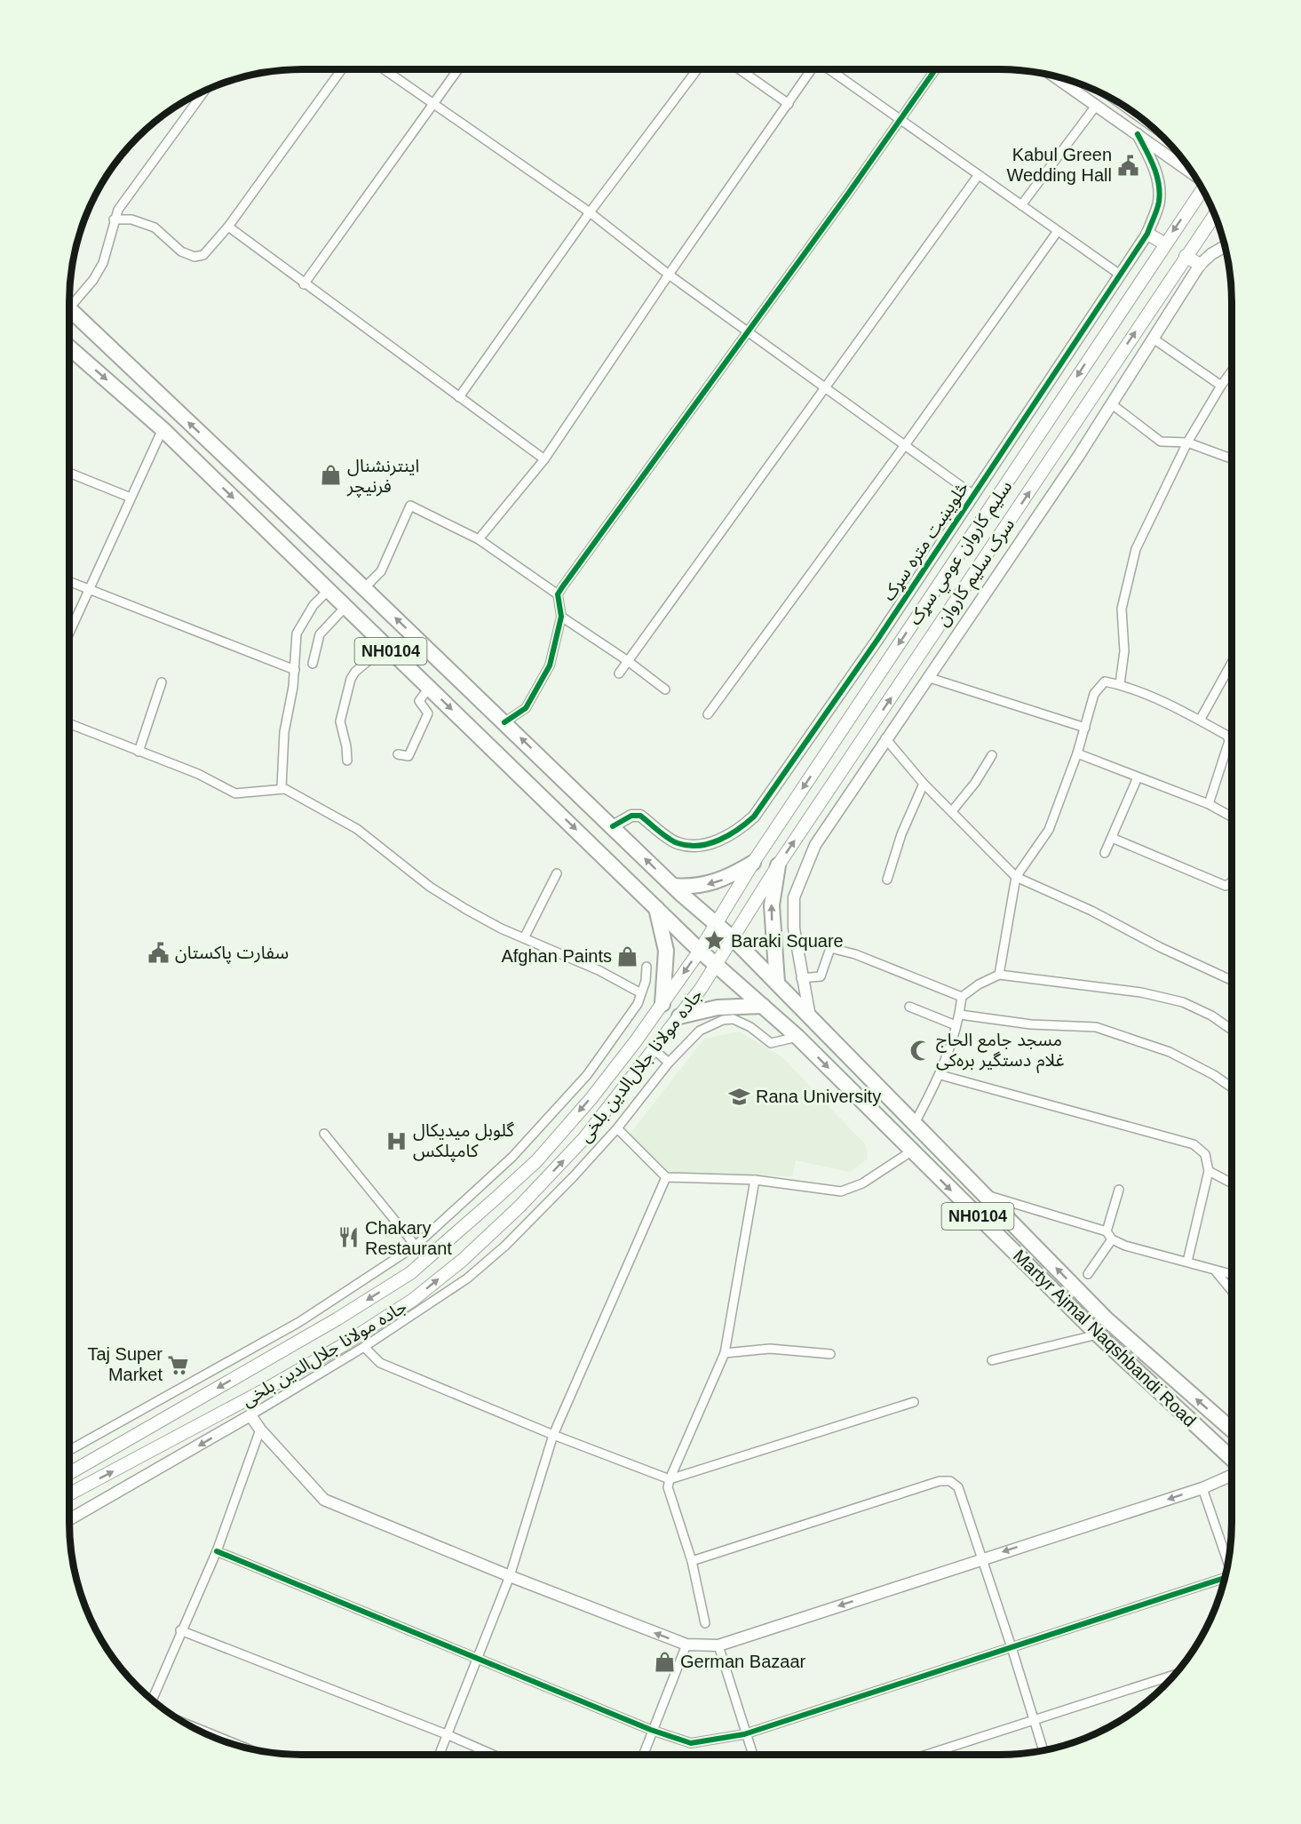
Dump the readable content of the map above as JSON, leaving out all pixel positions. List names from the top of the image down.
{
  "streets": {
    "highway": ["NH0104", "Martyr Ajmal Naqshbandi Road"],
    "main road": ["سلیم کاروان عومي سړک", "سرک سلیم کاروان", "جاده مولانا جلال‌الدین بلخی"],
    "street": ["څلویښت متره سړک"]
  },
  "crossings": [
    ["څلویښت متره سړک", "NH0104"],
    ["سلیم کاروان عومي سړک", "NH0104"],
    ["سلیم کاروان عومي سړک", "جاده مولانا جلال‌الدین بلخی"],
    ["سلیم کاروان عومي سړک", "Martyr Ajmal Naqshbandi Road"],
    ["سرک سلیم کاروان", "جاده مولانا جلال‌الدین بلخی"],
    ["سرک سلیم کاروان", "Martyr Ajmal Naqshbandi Road"],
    ["NH0104", "جاده مولانا جلال‌الدین بلخی"],
    ["NH0104", "Martyr Ajmal Naqshbandi Road"],
    ["جاده مولانا جلال‌الدین بلخی", "Martyr Ajmal Naqshbandi Road"]
  ],
  "one_way": ["سلیم کاروان عومي سړک", "سرک سلیم کاروان"],
  "places": {
    "public building": ["Kabul Green Wedding Hall", "سفارت پاکستان"],
    "shop": ["اینترنشنال فرنیچر", "Afghan Paints", "German Bazaar"],
    "place": ["Baraki Square"],
    "mosque": ["مسجد جامع الحاج غلام دستگیر بره‌کی"],
    "school or university": ["Rana University"],
    "hospital": ["گلوبل میدیکال کامپلکس"],
    "restaurant": ["Chakary Restaurant"],
    "supermarket": ["Taj Super Market"]
  }
}
